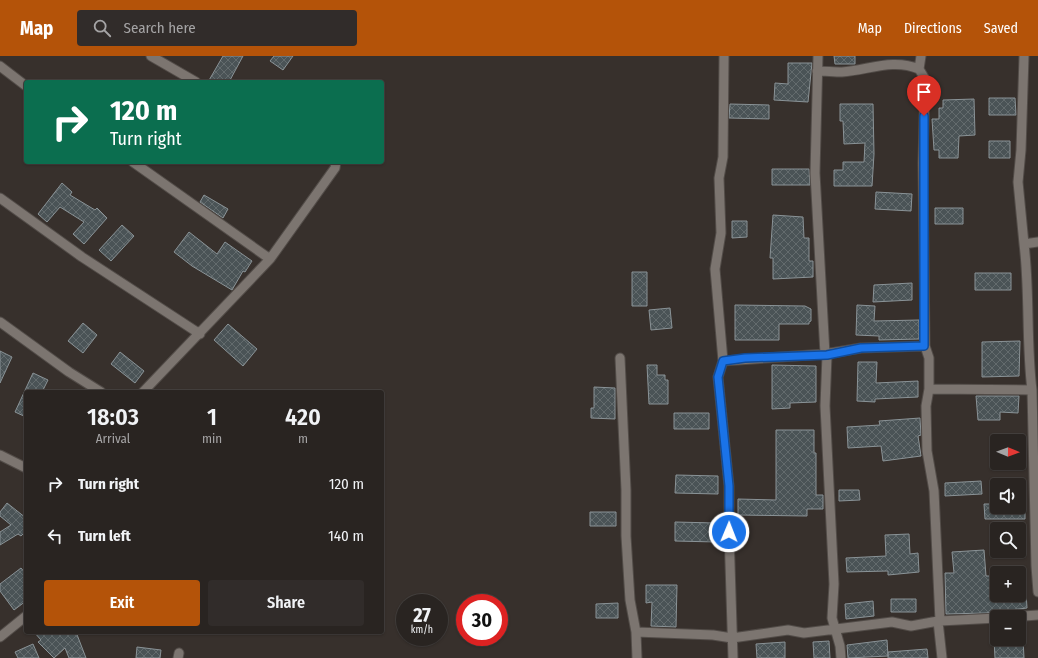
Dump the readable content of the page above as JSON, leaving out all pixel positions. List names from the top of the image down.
{
  "north": "right",
  "page": {
    "header": "Map",
    "search": "Search here",
    "nav": ["Map", "Directions", "Saved"],
    "turn": ["120 m", "Turn right"],
    "eta": [
      "18:03",
      "Arrival",
      "1",
      "min",
      "420",
      "m"
    ],
    "map_buttons": ["+", "−"],
    "list": [
      {
        "name": "Turn right",
        "value": "120 m"
      },
      {
        "name": "Turn left",
        "value": "140 m"
      }
    ],
    "buttons": ["Exit", "Share"],
    "speed": "27 km/h",
    "limit": "30"
  }
}
